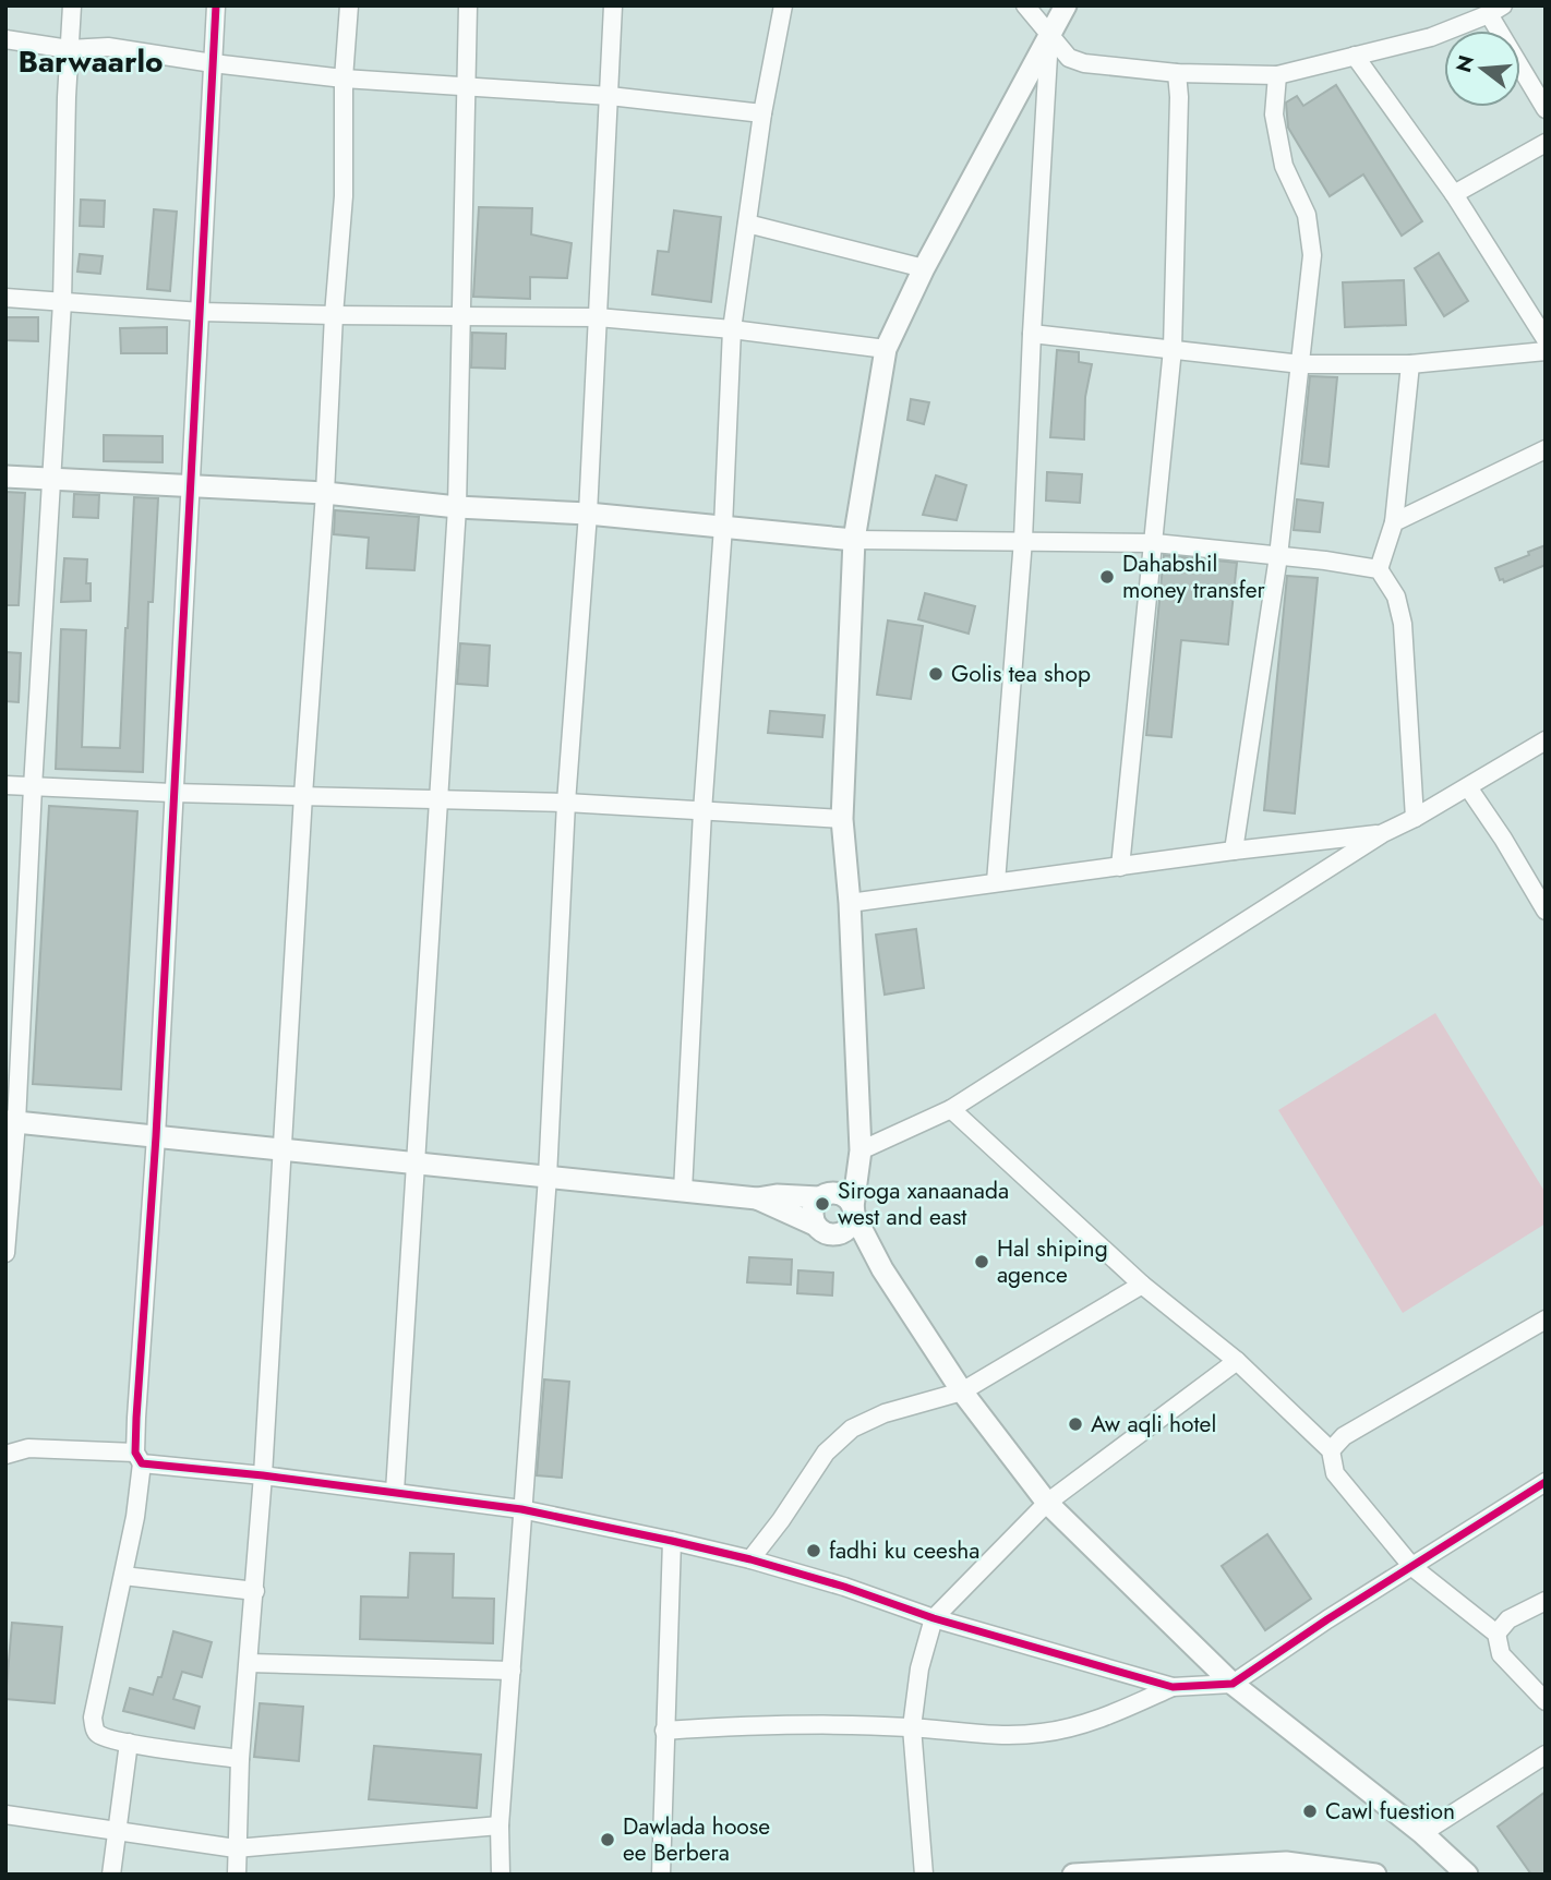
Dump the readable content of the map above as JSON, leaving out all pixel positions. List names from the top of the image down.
{
  "districts": ["Barwaarlo"],
  "places": [
    "Dahabshil money transfer",
    "Golis tea shop",
    "Siroga xanaanada west and east",
    "Hal shiping agence",
    "Aw aqli hotel",
    "fadhi ku ceesha",
    "Cawl fuestion",
    "Dawlada hoose ee Berbera"
  ],
  "north": "left"
}
